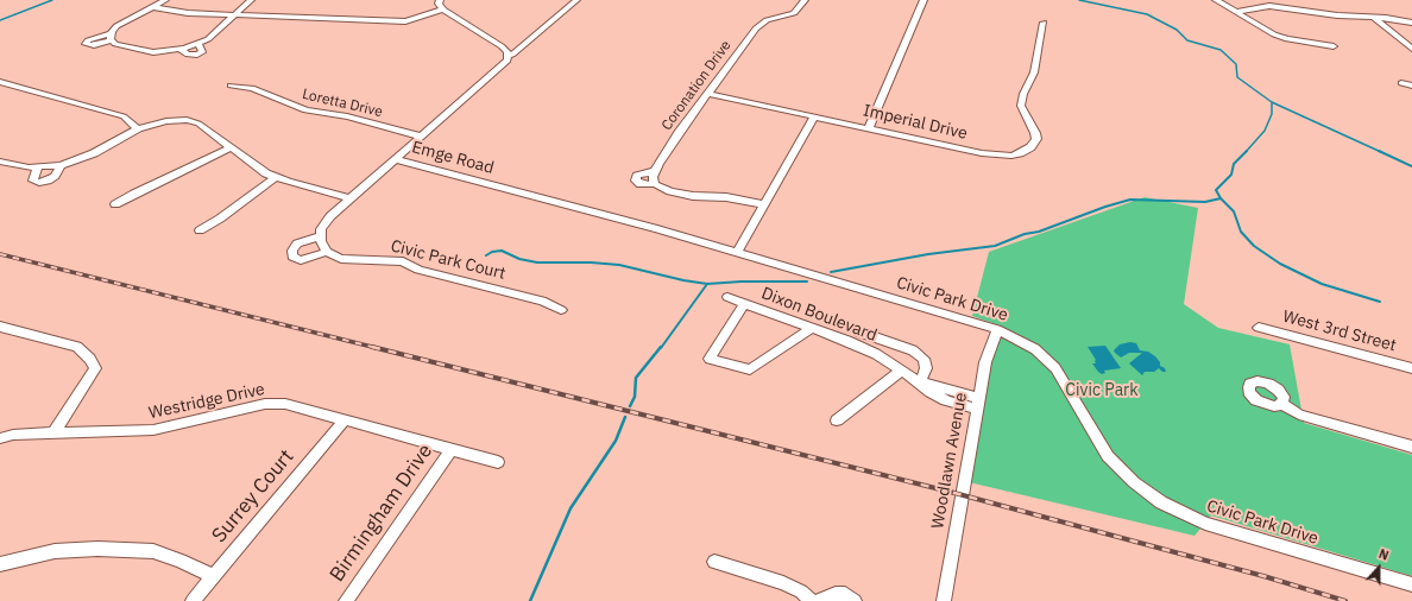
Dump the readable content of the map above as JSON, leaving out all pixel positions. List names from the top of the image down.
{
  "streets": {
    "street": [
      "Coronation Drive",
      "Loretta Drive",
      "Imperial Drive",
      "Emge Road",
      "Civic Park Court",
      "Civic Park Drive",
      "Dixon Boulevard",
      "West 3rd Street",
      "Westridge Drive",
      "Woodlawn Avenue",
      "Surrey Court",
      "Birmingham Drive"
    ]
  },
  "crossings": [
    ["Coronation Drive", "Imperial Drive"],
    ["Loretta Drive", "Emge Road"],
    ["Emge Road", "Civic Park Drive"],
    ["Civic Park Drive", "Woodlawn Avenue"],
    ["Dixon Boulevard", "Woodlawn Avenue"],
    ["Westridge Drive", "Surrey Court"],
    ["Westridge Drive", "Birmingham Drive"]
  ],
  "parks": ["Civic Park"],
  "north": "top"
}
